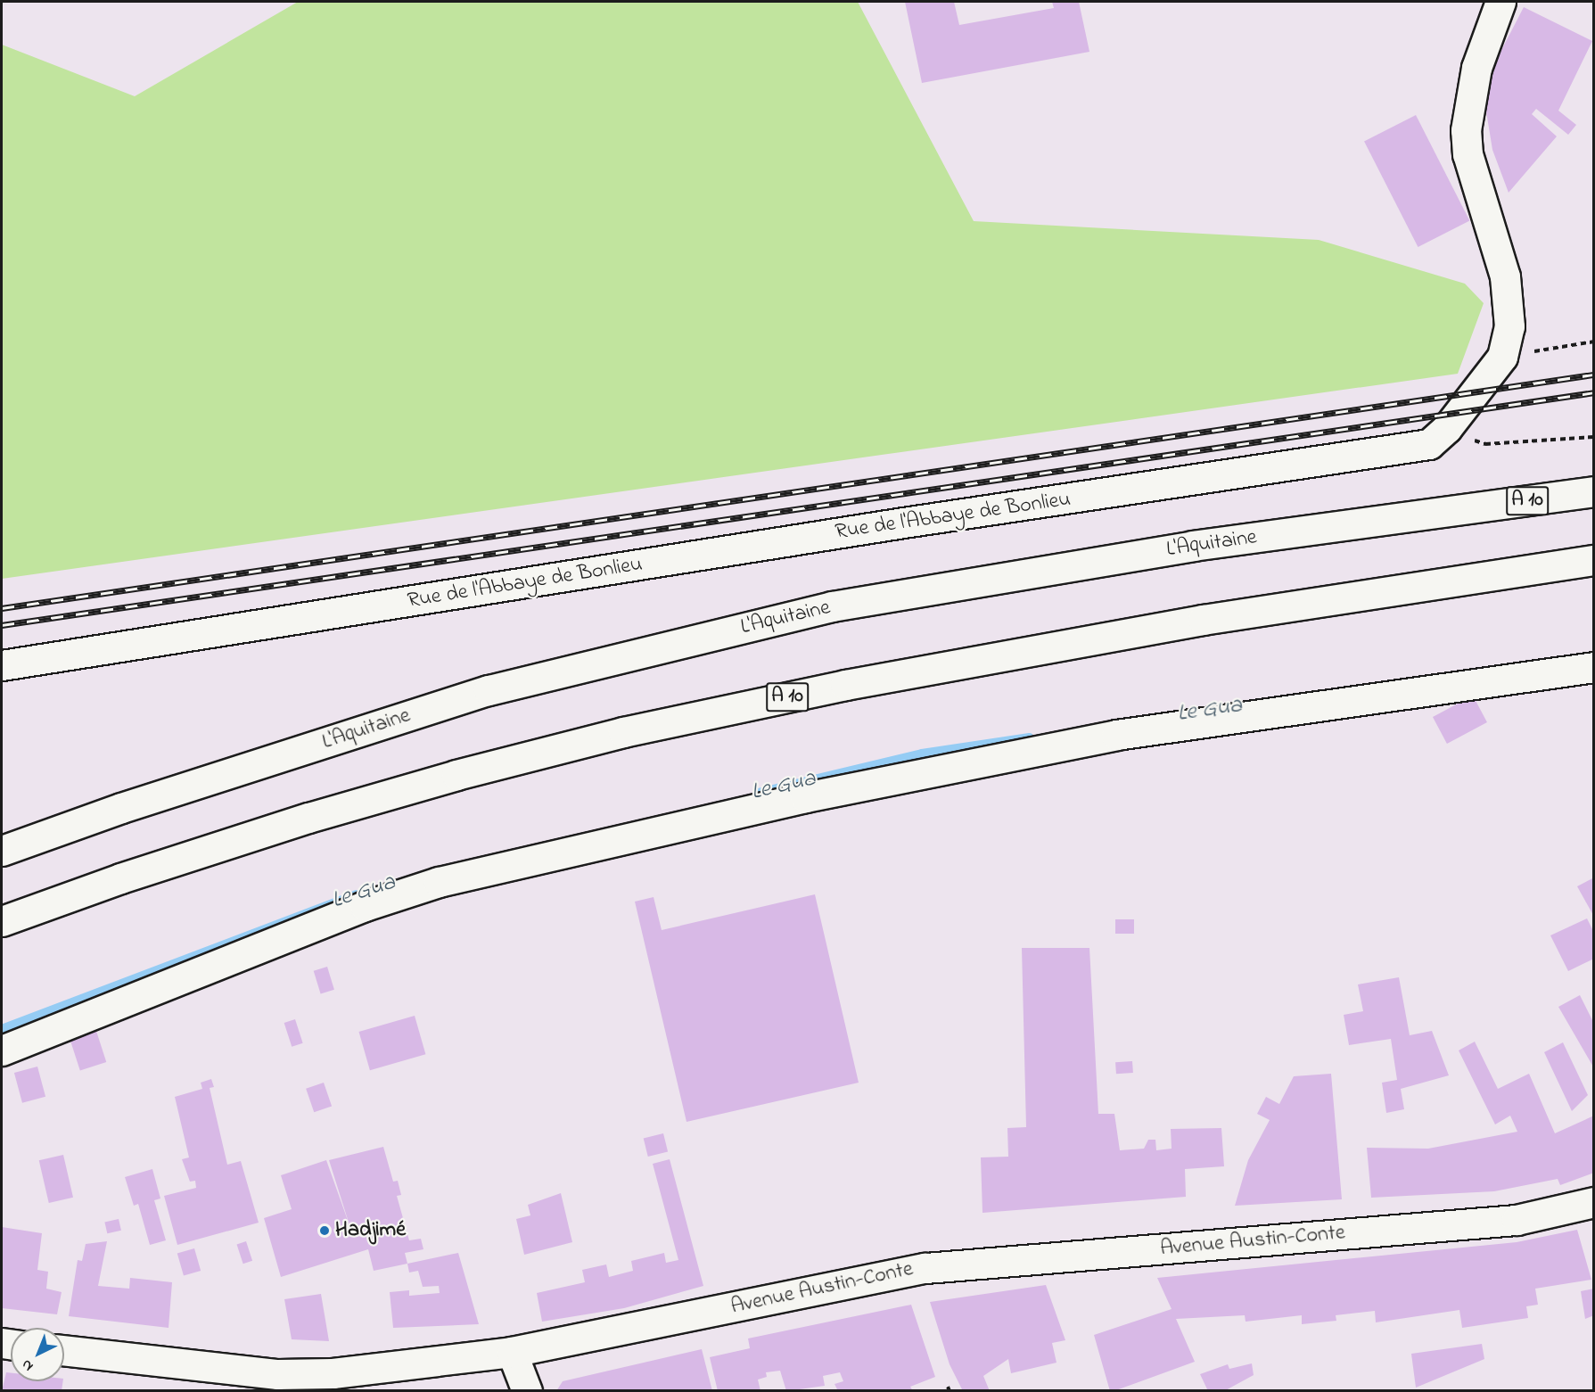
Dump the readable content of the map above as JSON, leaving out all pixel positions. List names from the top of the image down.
{
  "streets": {
    "main road": [
      "A 10",
      "Rue de l'Abbaye de Bonlieu",
      "L'Aquitaine",
      "Avenue Austin-Conte"
    ]
  },
  "water": ["Le Gua"],
  "places": ["Hadjimé"],
  "north": "bottom left"
}
